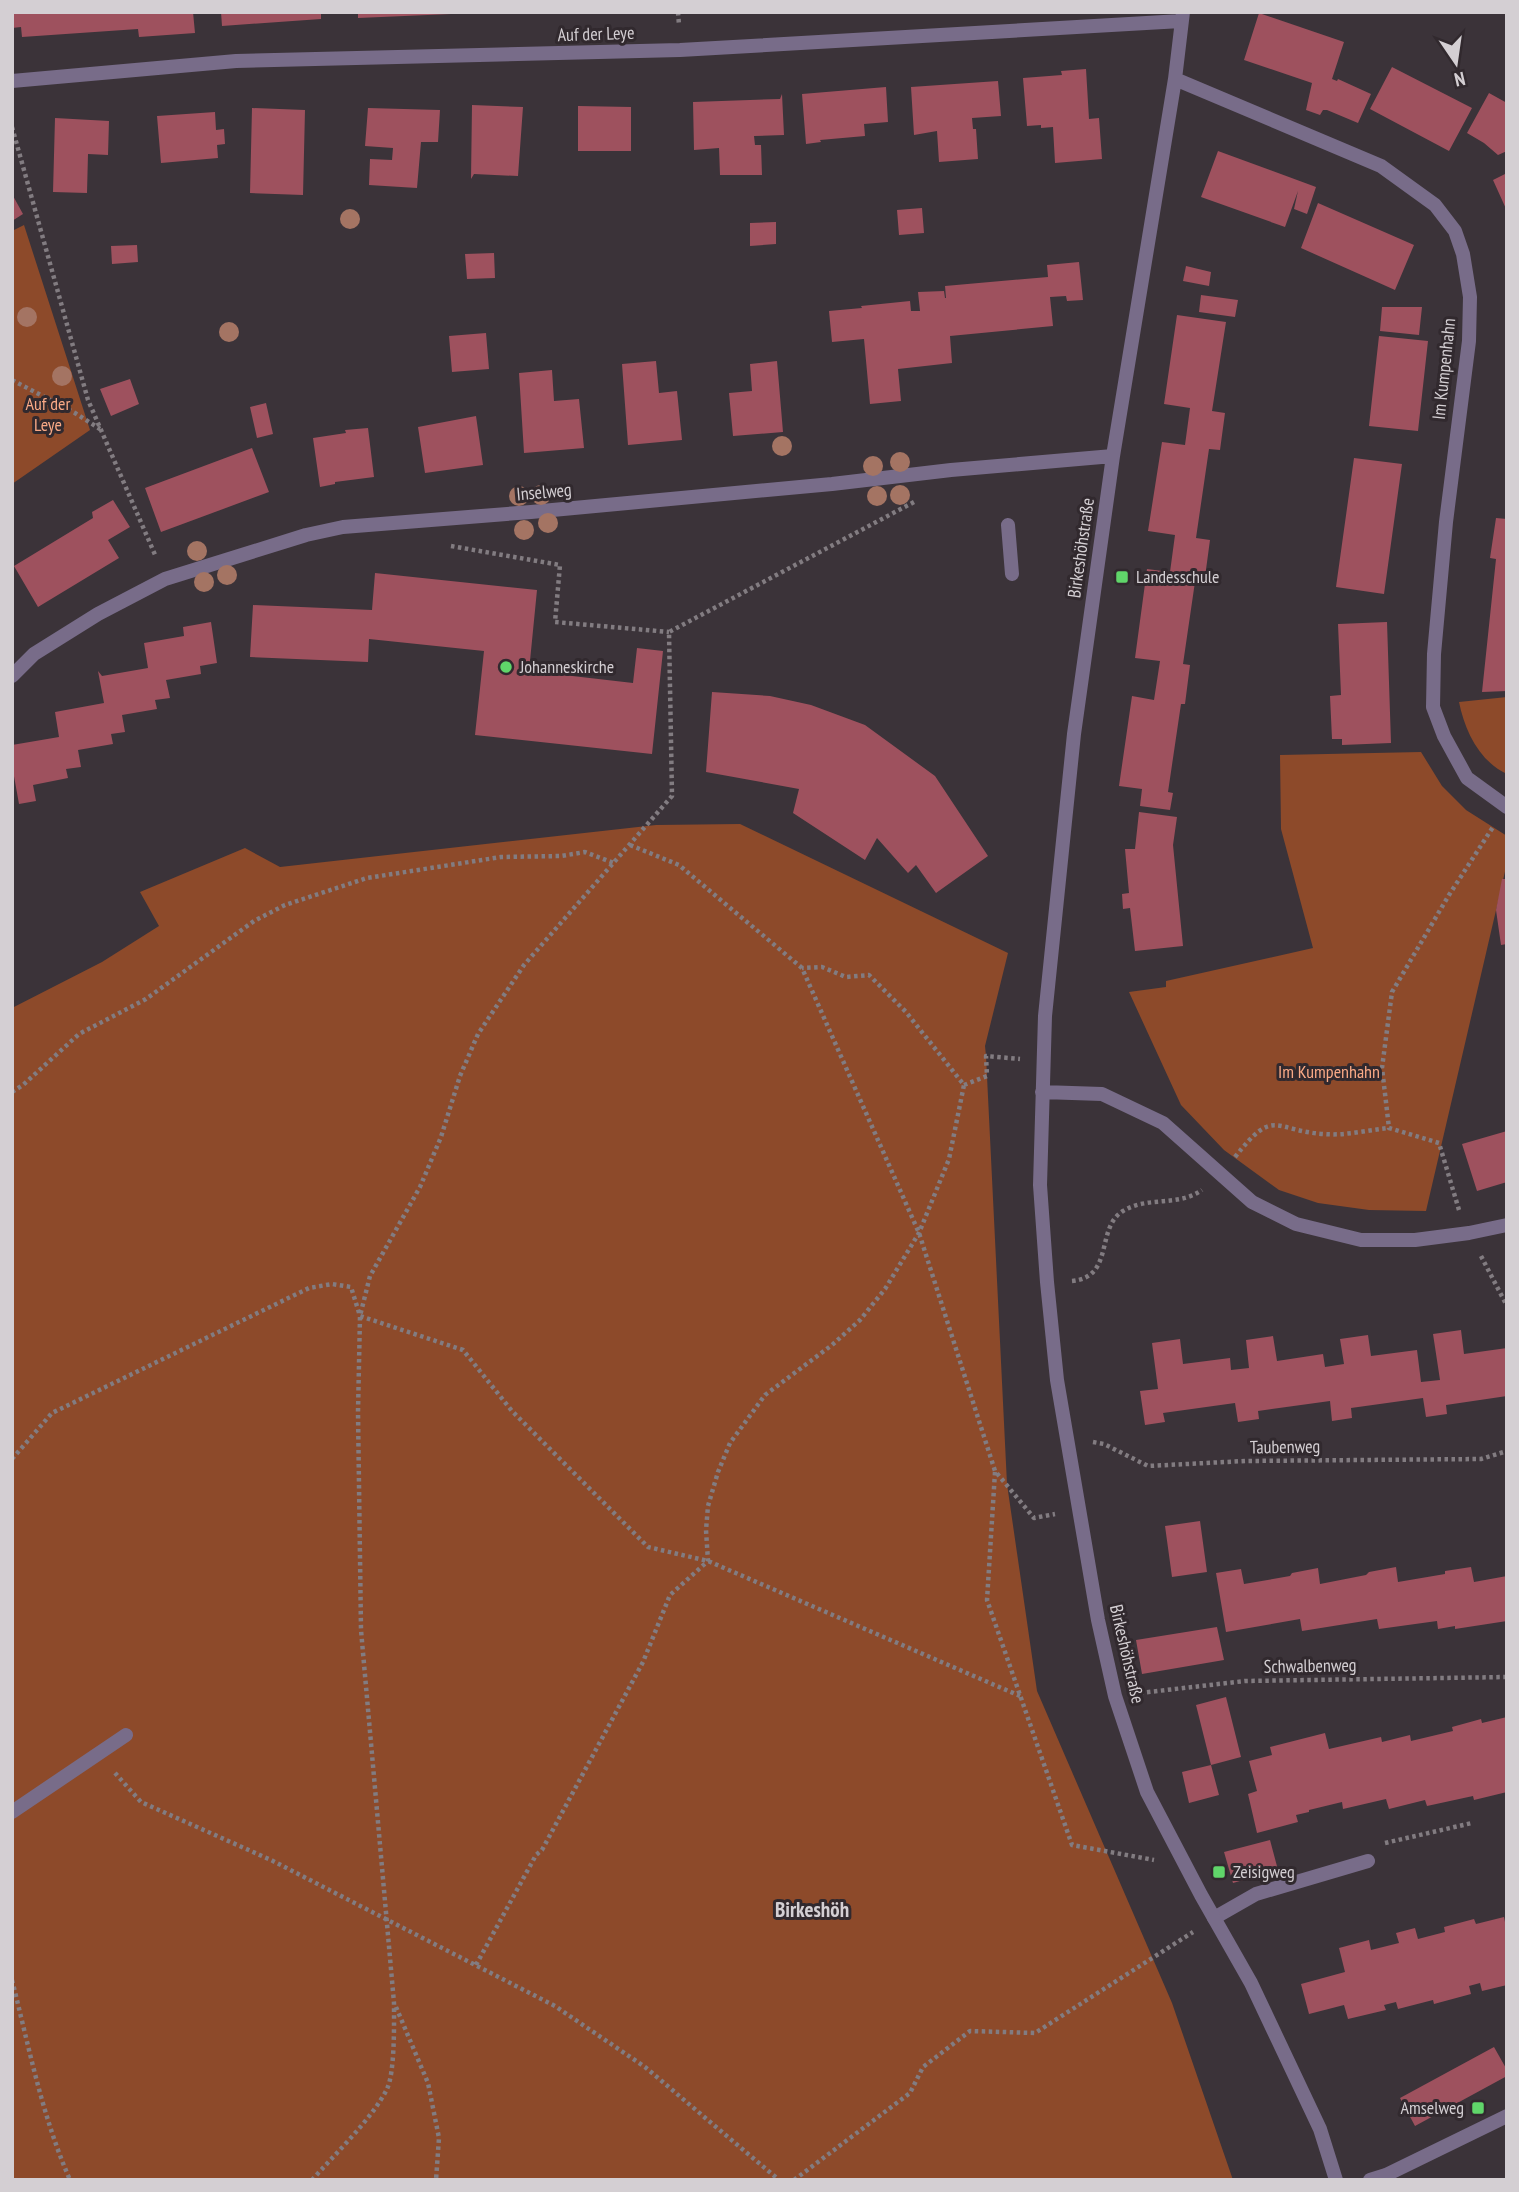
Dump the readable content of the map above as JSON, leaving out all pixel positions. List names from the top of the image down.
{
  "streets": {
    "street": [
      "Auf der Leye",
      "Im Kumpenhahn",
      "Inselweg",
      "Birkeshöhstraße"
    ],
    "path": ["Taubenweg", "Schwalbenweg"]
  },
  "crossings": [
    ["Auf der Leye", "Birkeshöhstraße"],
    ["Im Kumpenhahn", "Birkeshöhstraße"],
    ["Inselweg", "Birkeshöhstraße"],
    ["Birkeshöhstraße", "Taubenweg"],
    ["Birkeshöhstraße", "Schwalbenweg"]
  ],
  "districts": ["Birkeshöh"],
  "parks": ["Auf der Leye", "Im Kumpenhahn"],
  "places": {
    "transit": ["Landesschule", "Zeisigweg", "Amselweg"],
    "other": ["Johanneskirche"]
  },
  "north": "bottom"
}
